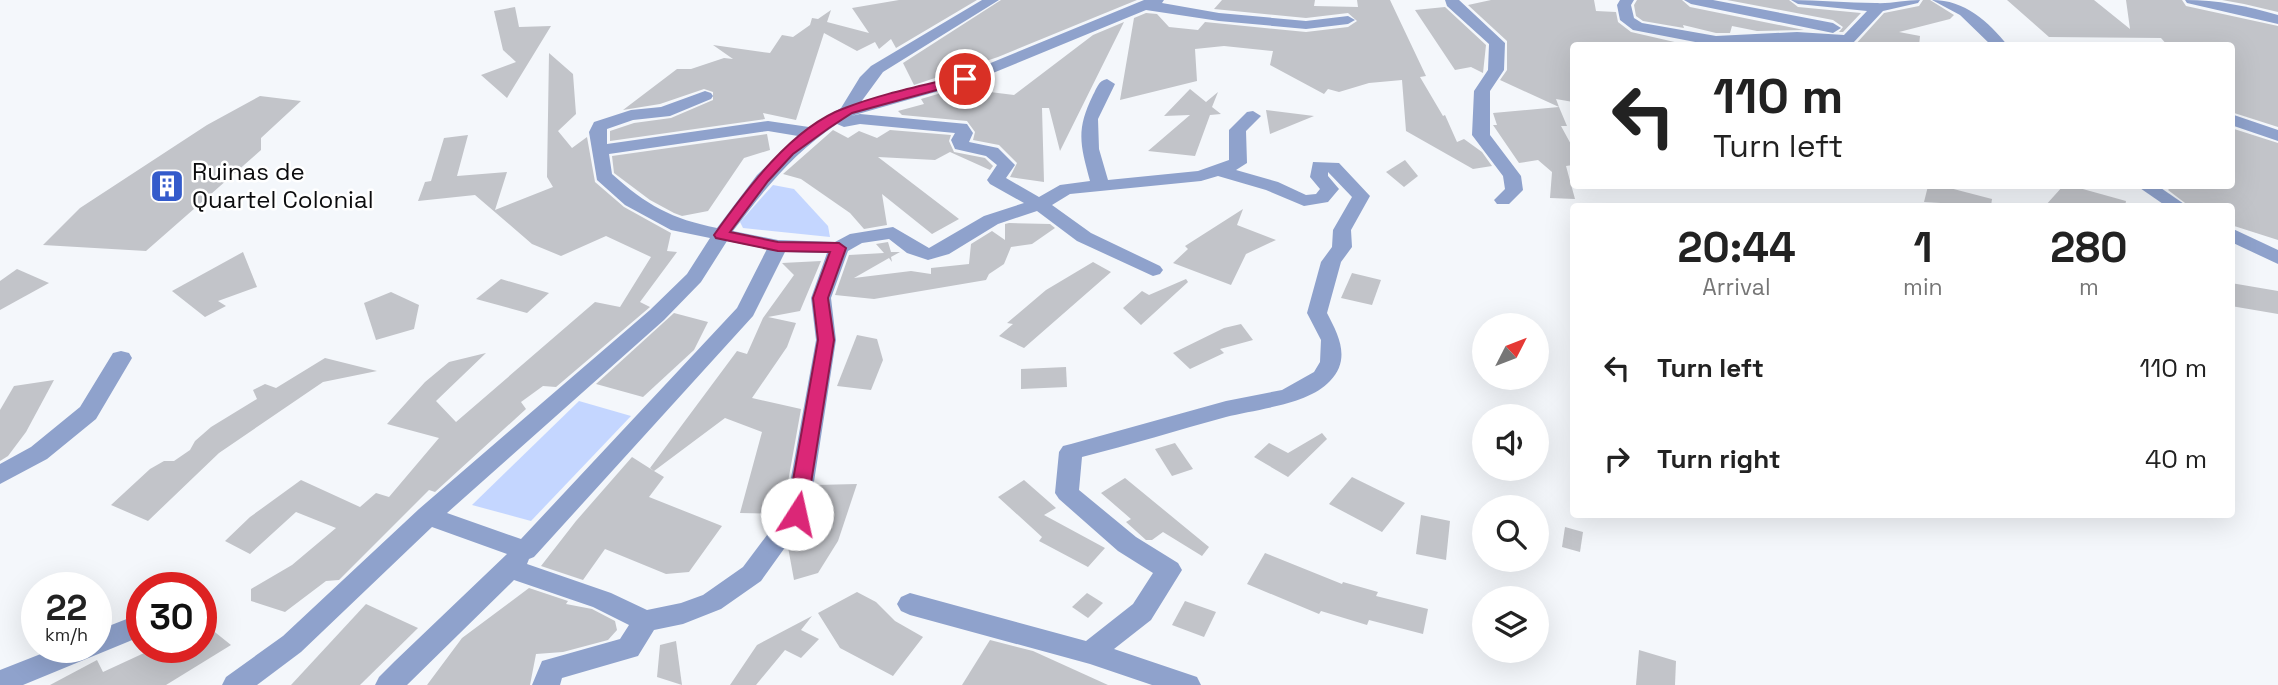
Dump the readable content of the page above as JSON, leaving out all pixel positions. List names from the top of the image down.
{
  "places": {
    "building": ["Ruinas de Quartel Colonial"]
  },
  "north": "top right",
  "page": {
    "turn": ["110 m", "Turn left"],
    "eta": [
      "20:44",
      "Arrival",
      "1",
      "min",
      "280",
      "m"
    ],
    "list": [
      {
        "name": "Turn left",
        "value": "110 m"
      },
      {
        "name": "Turn right",
        "value": "40 m"
      }
    ],
    "speed": "22 km/h",
    "limit": "30"
  }
}
